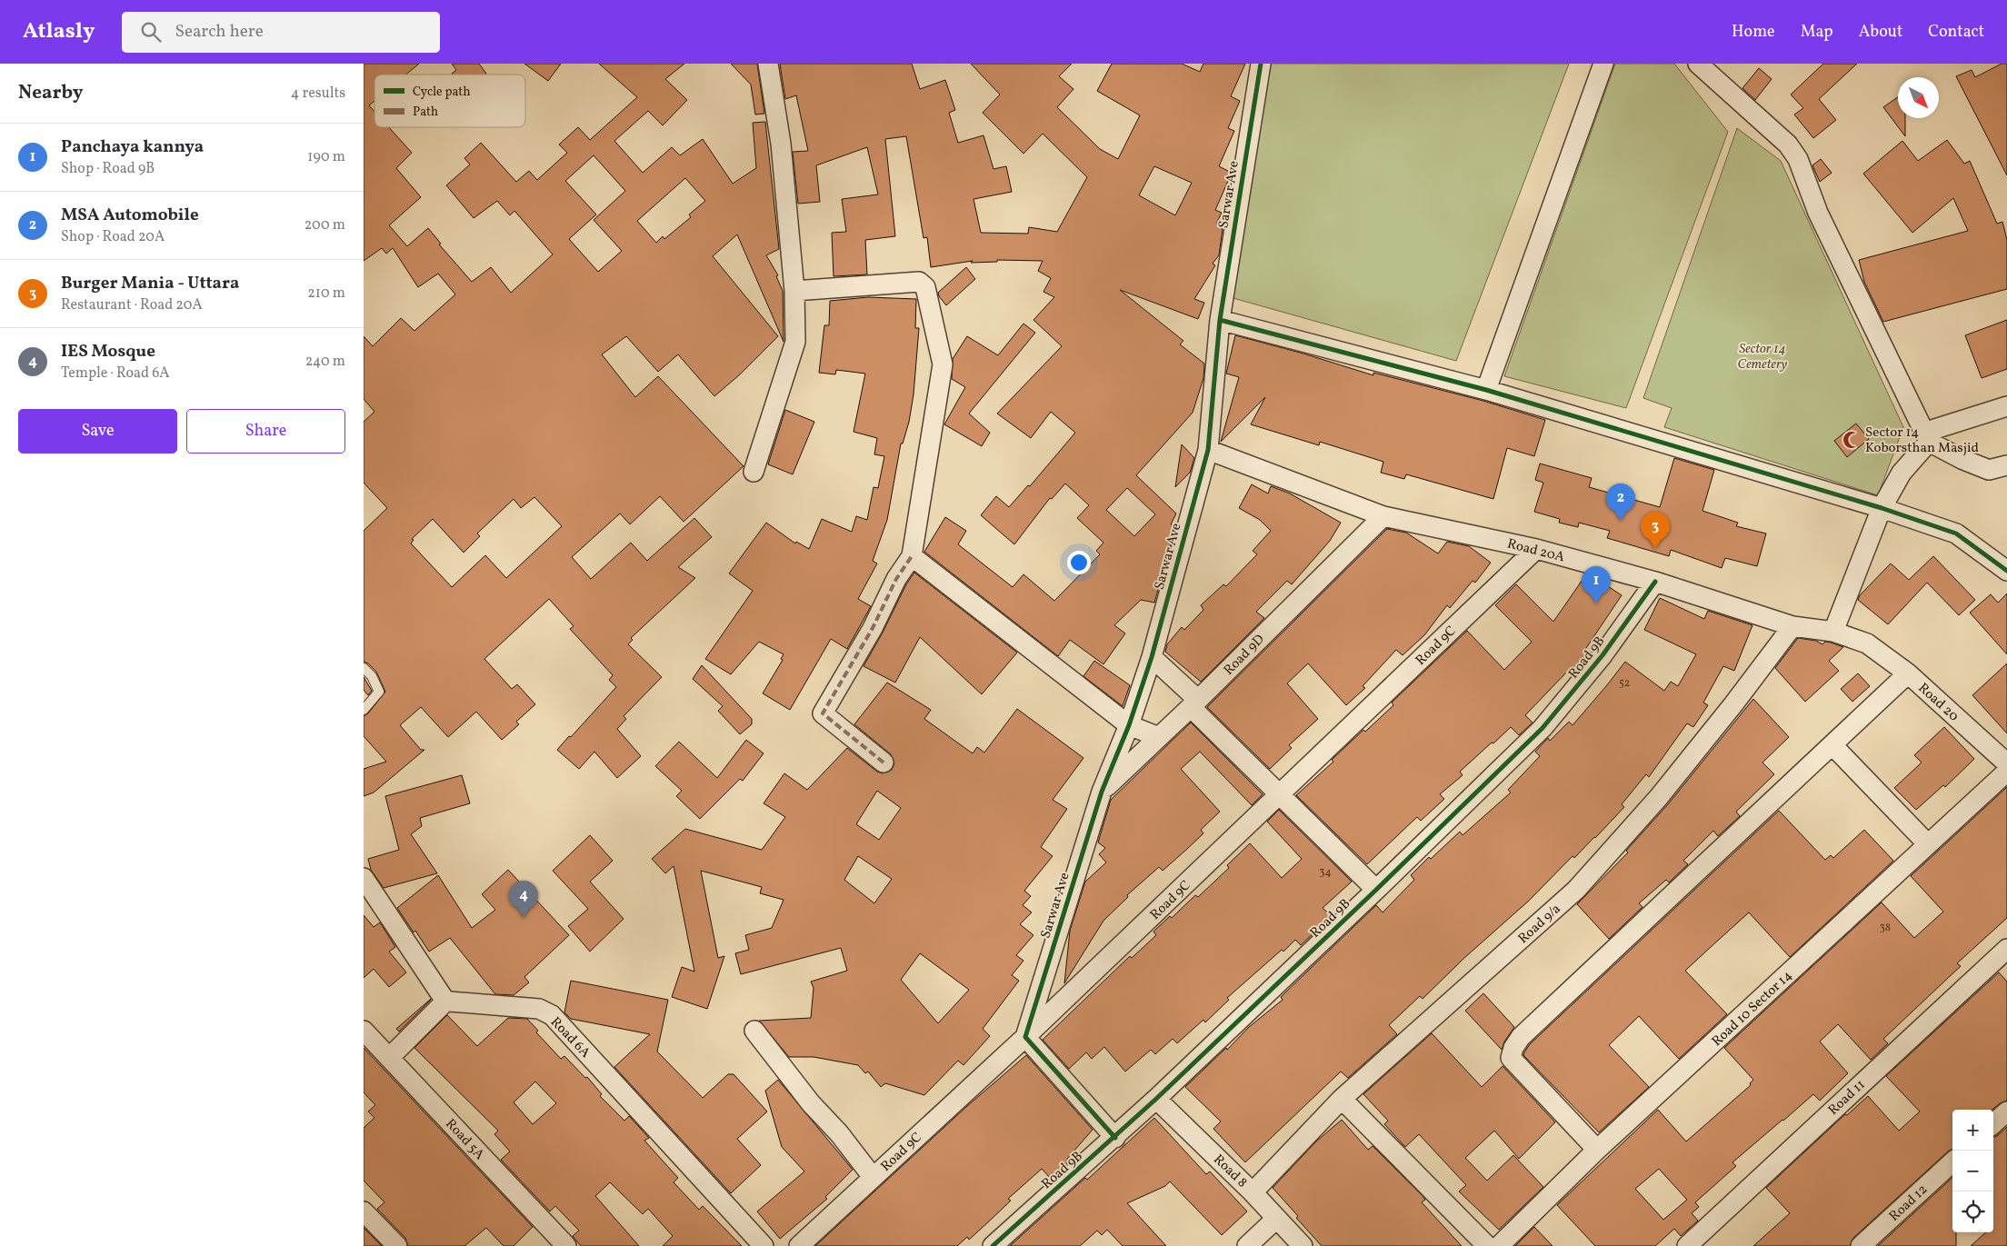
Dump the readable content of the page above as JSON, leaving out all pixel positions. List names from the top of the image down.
{
  "streets": {
    "street": [
      "Sarwar Ave",
      "Road 20A",
      "Road 9C",
      "Road 9D",
      "Road 9B",
      "Road 20",
      "Road 9/a",
      "Road 10 Sector 14",
      "Road 6A",
      "Road 11",
      "Road 5A",
      "Road 8",
      "Road 12"
    ]
  },
  "crossings": [
    ["Sarwar Ave", "Road 20A"],
    ["Sarwar Ave", "Road 9C"],
    ["Sarwar Ave", "Road 9D"],
    ["Road 20A", "Road 9C"],
    ["Road 20A", "Road 9D"],
    ["Road 20A", "Road 9B"],
    ["Road 20A", "Road 20"],
    ["Road 20A", "Road 9/a"],
    ["Road 9B", "Road 8"],
    ["Road 9/a", "Road 8"]
  ],
  "parks": ["Sector 14 Cemetery"],
  "places": {
    "mosque": ["Sector 14 Koborsthan Masjid"]
  },
  "house_numbers": ["52", "34", "38"],
  "legend": ["Cycle path", "Path"],
  "north": "bottom right",
  "page": {
    "header": "Atlasly",
    "search": "Search here",
    "nav": [
      "Home",
      "Map",
      "About",
      "Contact"
    ],
    "heading": ["Nearby", "4 results"],
    "list": [
      {
        "mark": "1",
        "name": "Panchaya kannya",
        "note": "Shop · Road 9B",
        "value": "190 m"
      },
      {
        "mark": "2",
        "name": "MSA Automobile",
        "note": "Shop · Road 20A",
        "value": "200 m"
      },
      {
        "mark": "3",
        "name": "Burger Mania - Uttara",
        "note": "Restaurant · Road 20A",
        "value": "210 m"
      },
      {
        "mark": "4",
        "name": "IES Mosque",
        "note": "Temple · Road 6A",
        "value": "240 m"
      }
    ],
    "buttons": ["Save", "Share"],
    "pins": [
      "2",
      "3",
      "1",
      "4"
    ],
    "map_buttons": ["+", "−"]
  }
}
